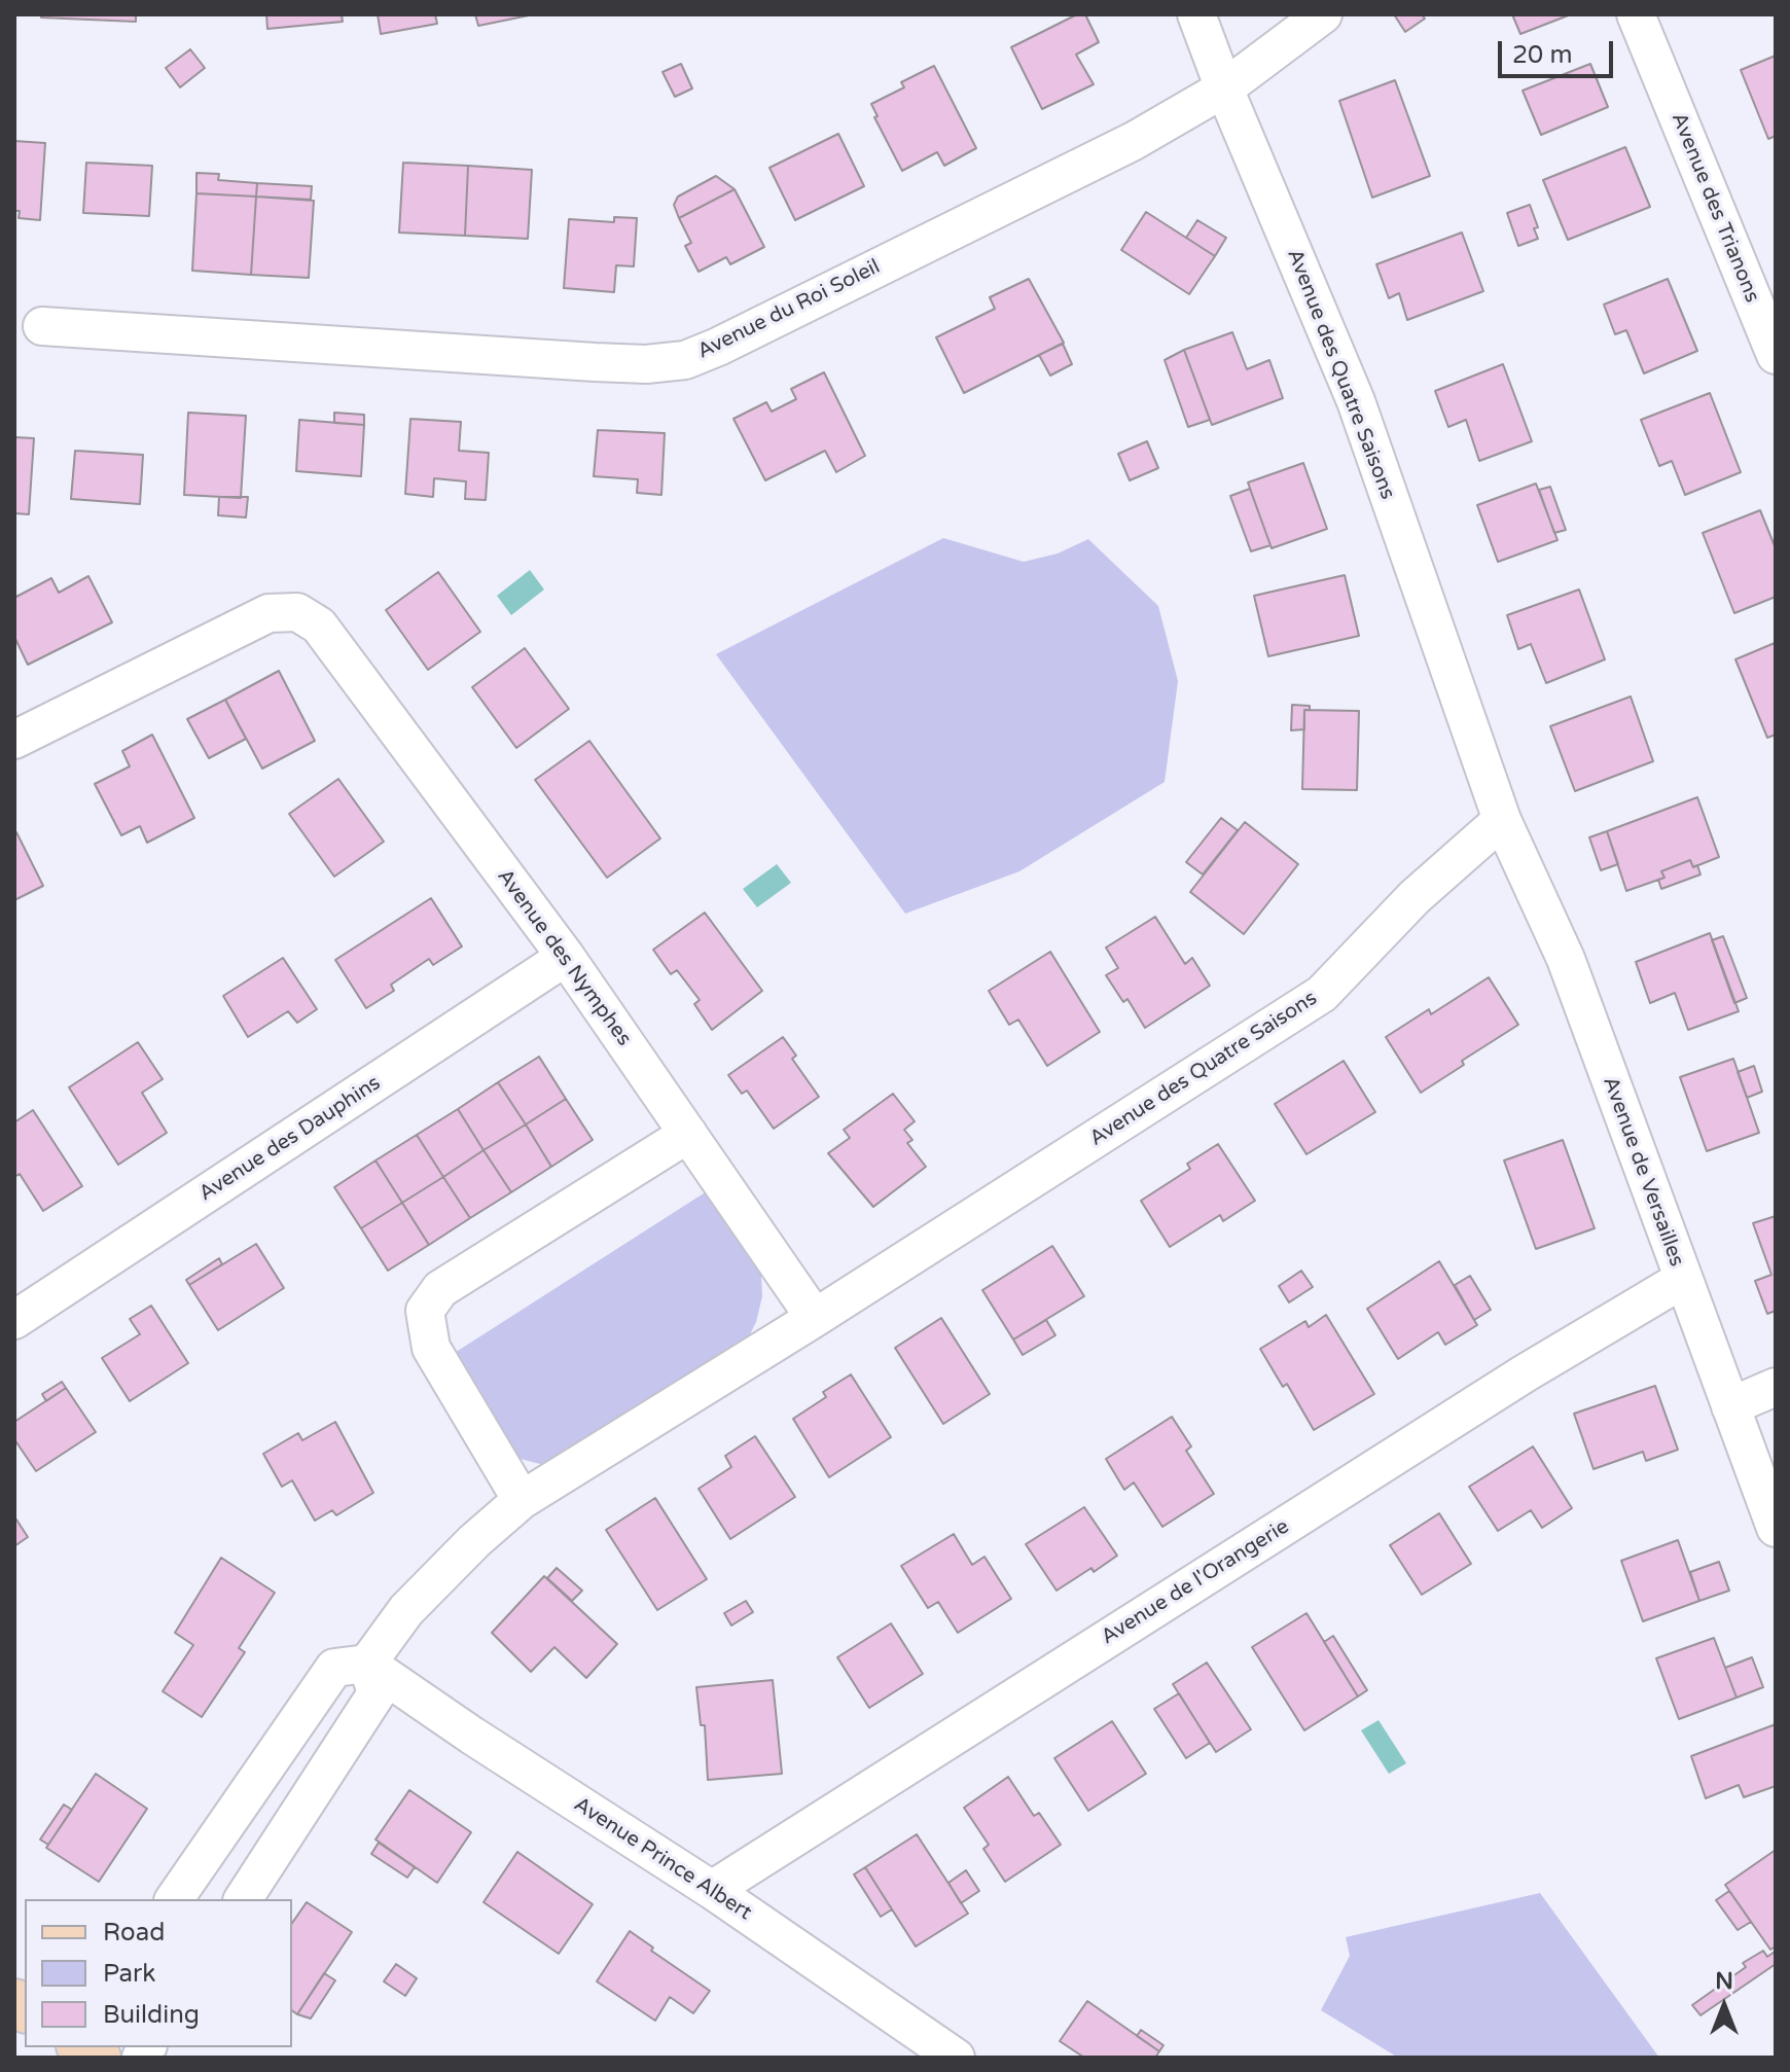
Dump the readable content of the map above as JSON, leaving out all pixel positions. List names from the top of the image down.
{
  "streets": {
    "street": [
      "Avenue des Trianons",
      "Avenue du Roi Soleil",
      "Avenue des Quatre Saisons",
      "Avenue des Nymphes",
      "Avenue des Dauphins",
      "Avenue de Versailles",
      "Avenue de l'Orangerie",
      "Avenue Prince Albert"
    ]
  },
  "crossings": [
    ["Avenue du Roi Soleil", "Avenue des Quatre Saisons"],
    ["Avenue des Quatre Saisons", "Avenue des Nymphes"],
    ["Avenue des Quatre Saisons", "Avenue de Versailles"],
    ["Avenue des Quatre Saisons", "Avenue Prince Albert"],
    ["Avenue des Nymphes", "Avenue des Dauphins"],
    ["Avenue de Versailles", "Avenue de l'Orangerie"],
    ["Avenue de l'Orangerie", "Avenue Prince Albert"]
  ],
  "legend": ["Road", "Park", "Building"],
  "scale_bar": "20 m",
  "north": "top"
}
